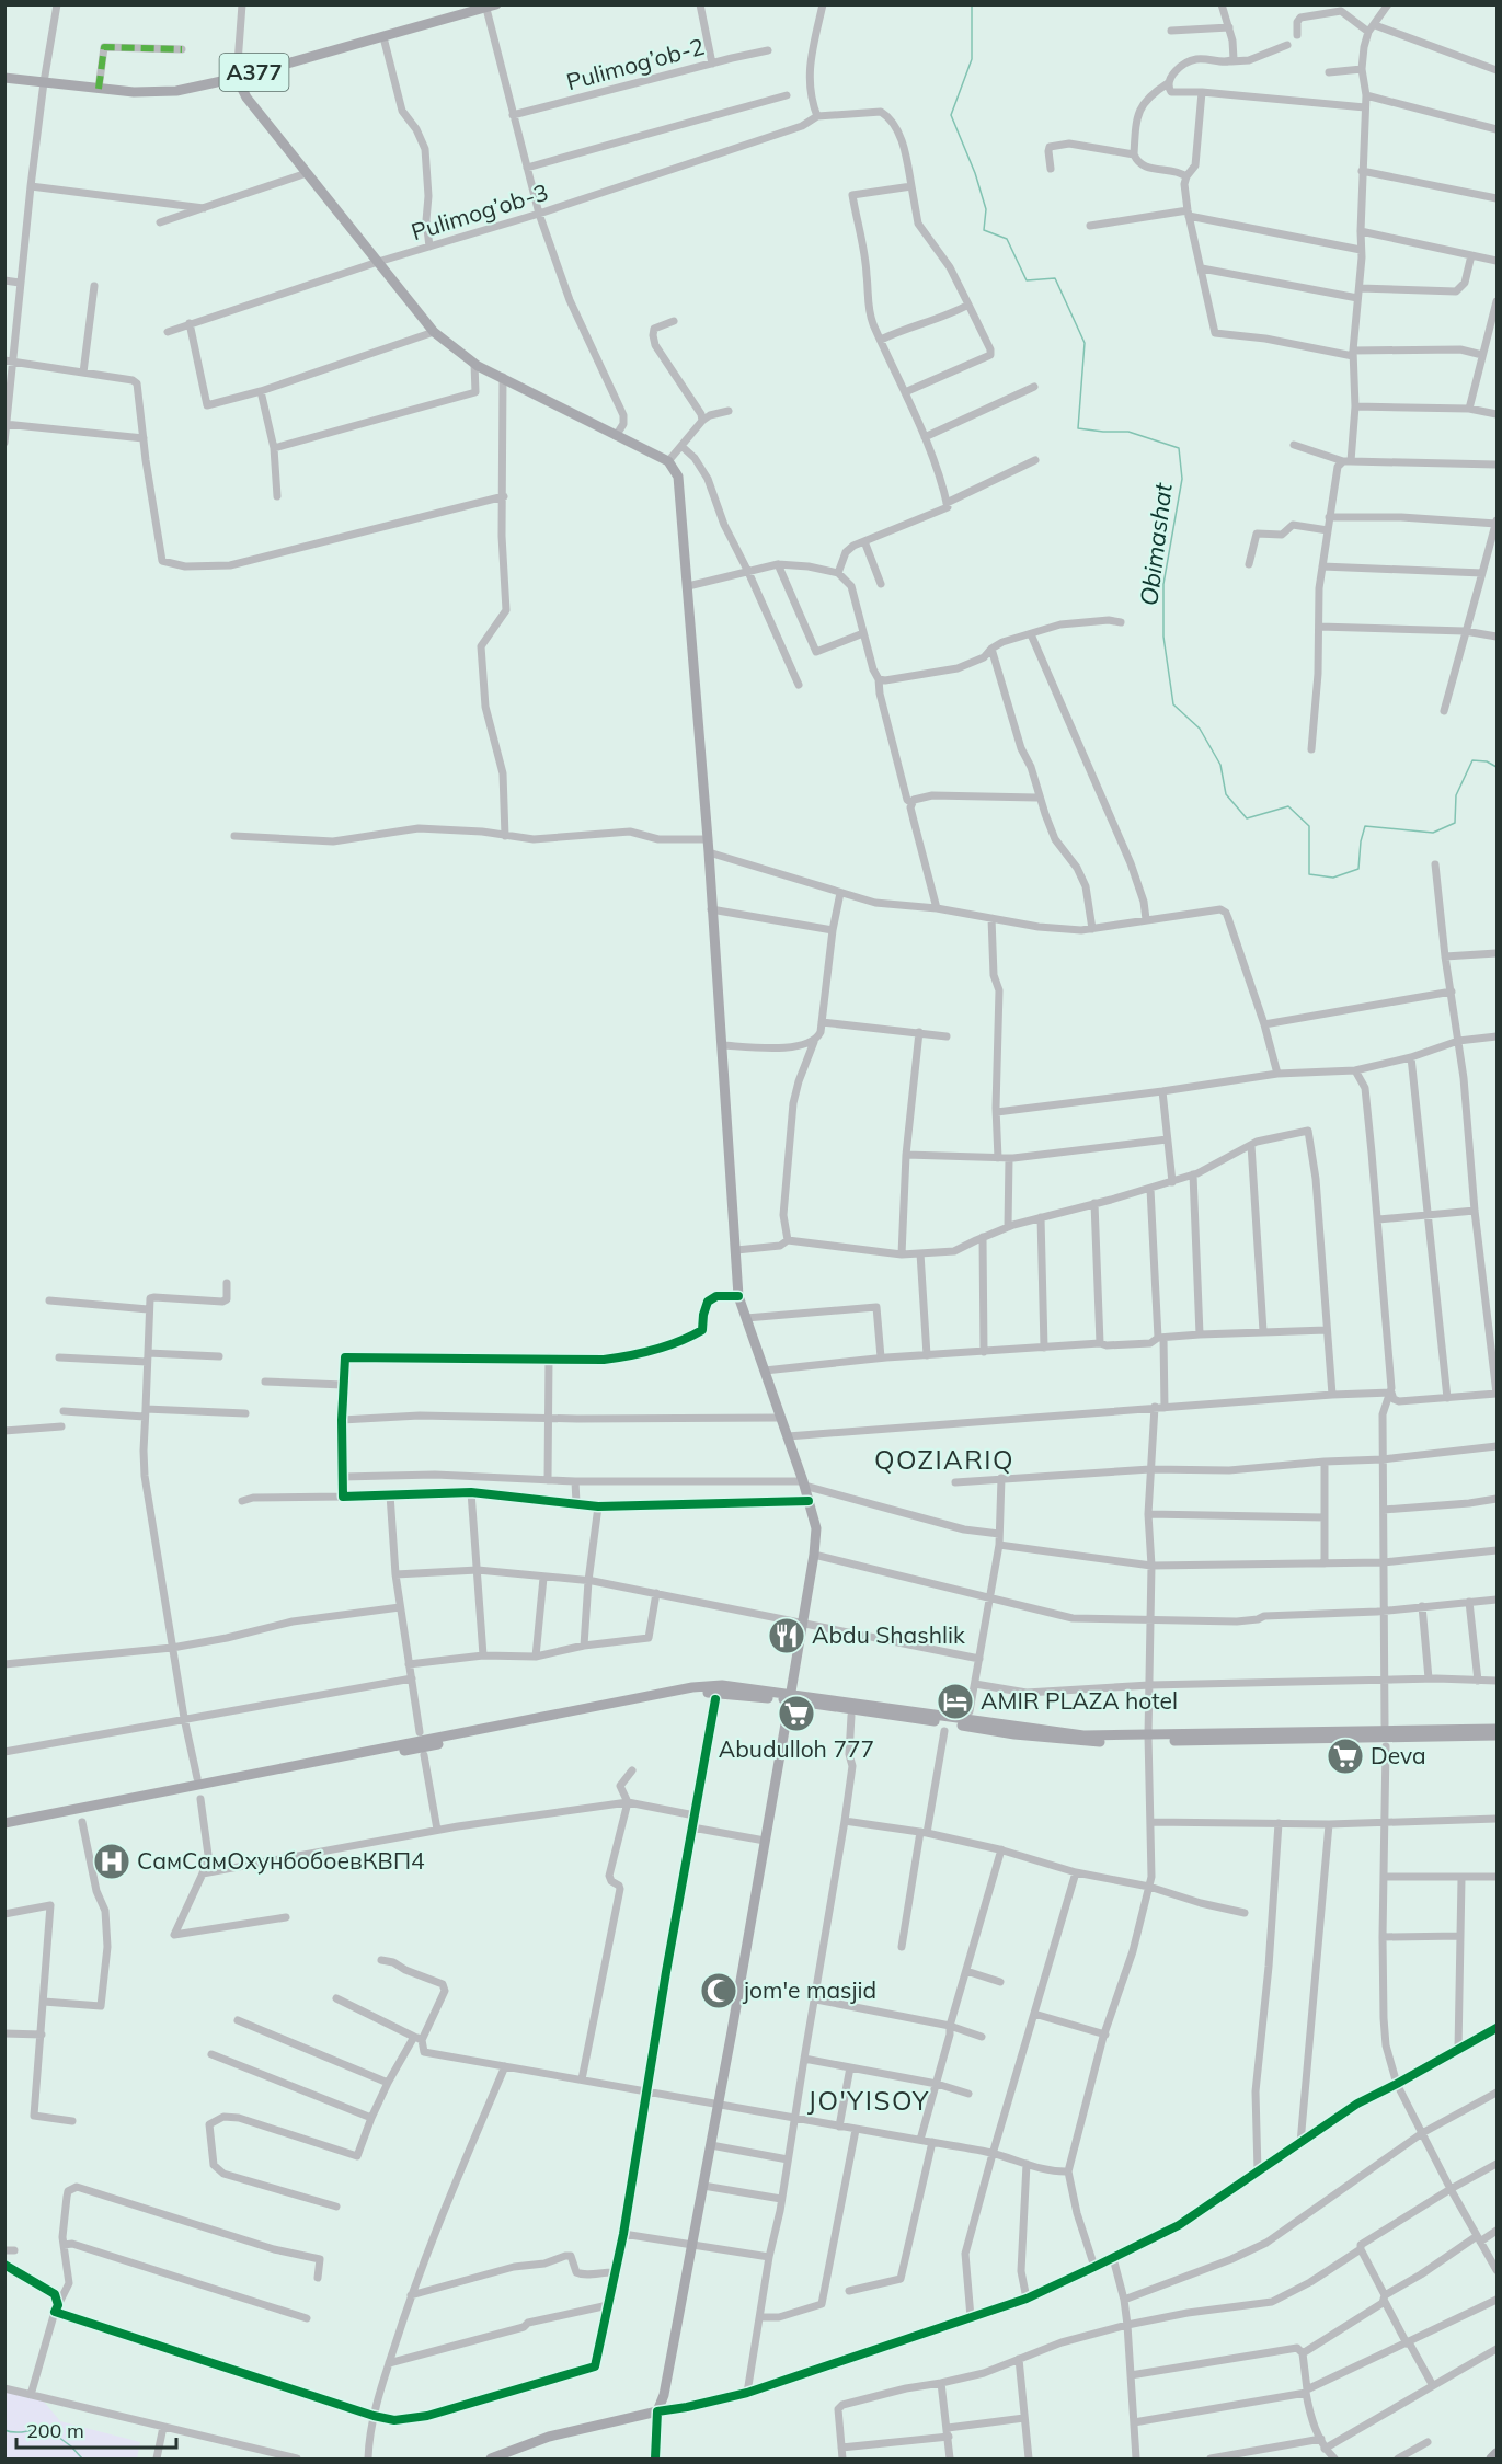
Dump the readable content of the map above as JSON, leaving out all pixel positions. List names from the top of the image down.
{
  "streets": {
    "main road": ["A377"],
    "street": ["Pulimog’ob-2", "Pulimog’ob-3"]
  },
  "districts": ["QOZIARIQ", "JO'YISOY"],
  "water": ["Obimashat"],
  "places": {
    "restaurant": ["Abdu Shashlik"],
    "hotel": ["AMIR PLAZA hotel"],
    "supermarket": ["Abudulloh 777", "Deva"],
    "hospital": ["СамСамОхунбобоевКВП4"],
    "mosque": ["jom'e masjid"]
  },
  "scale_bar": "200 m"
}
